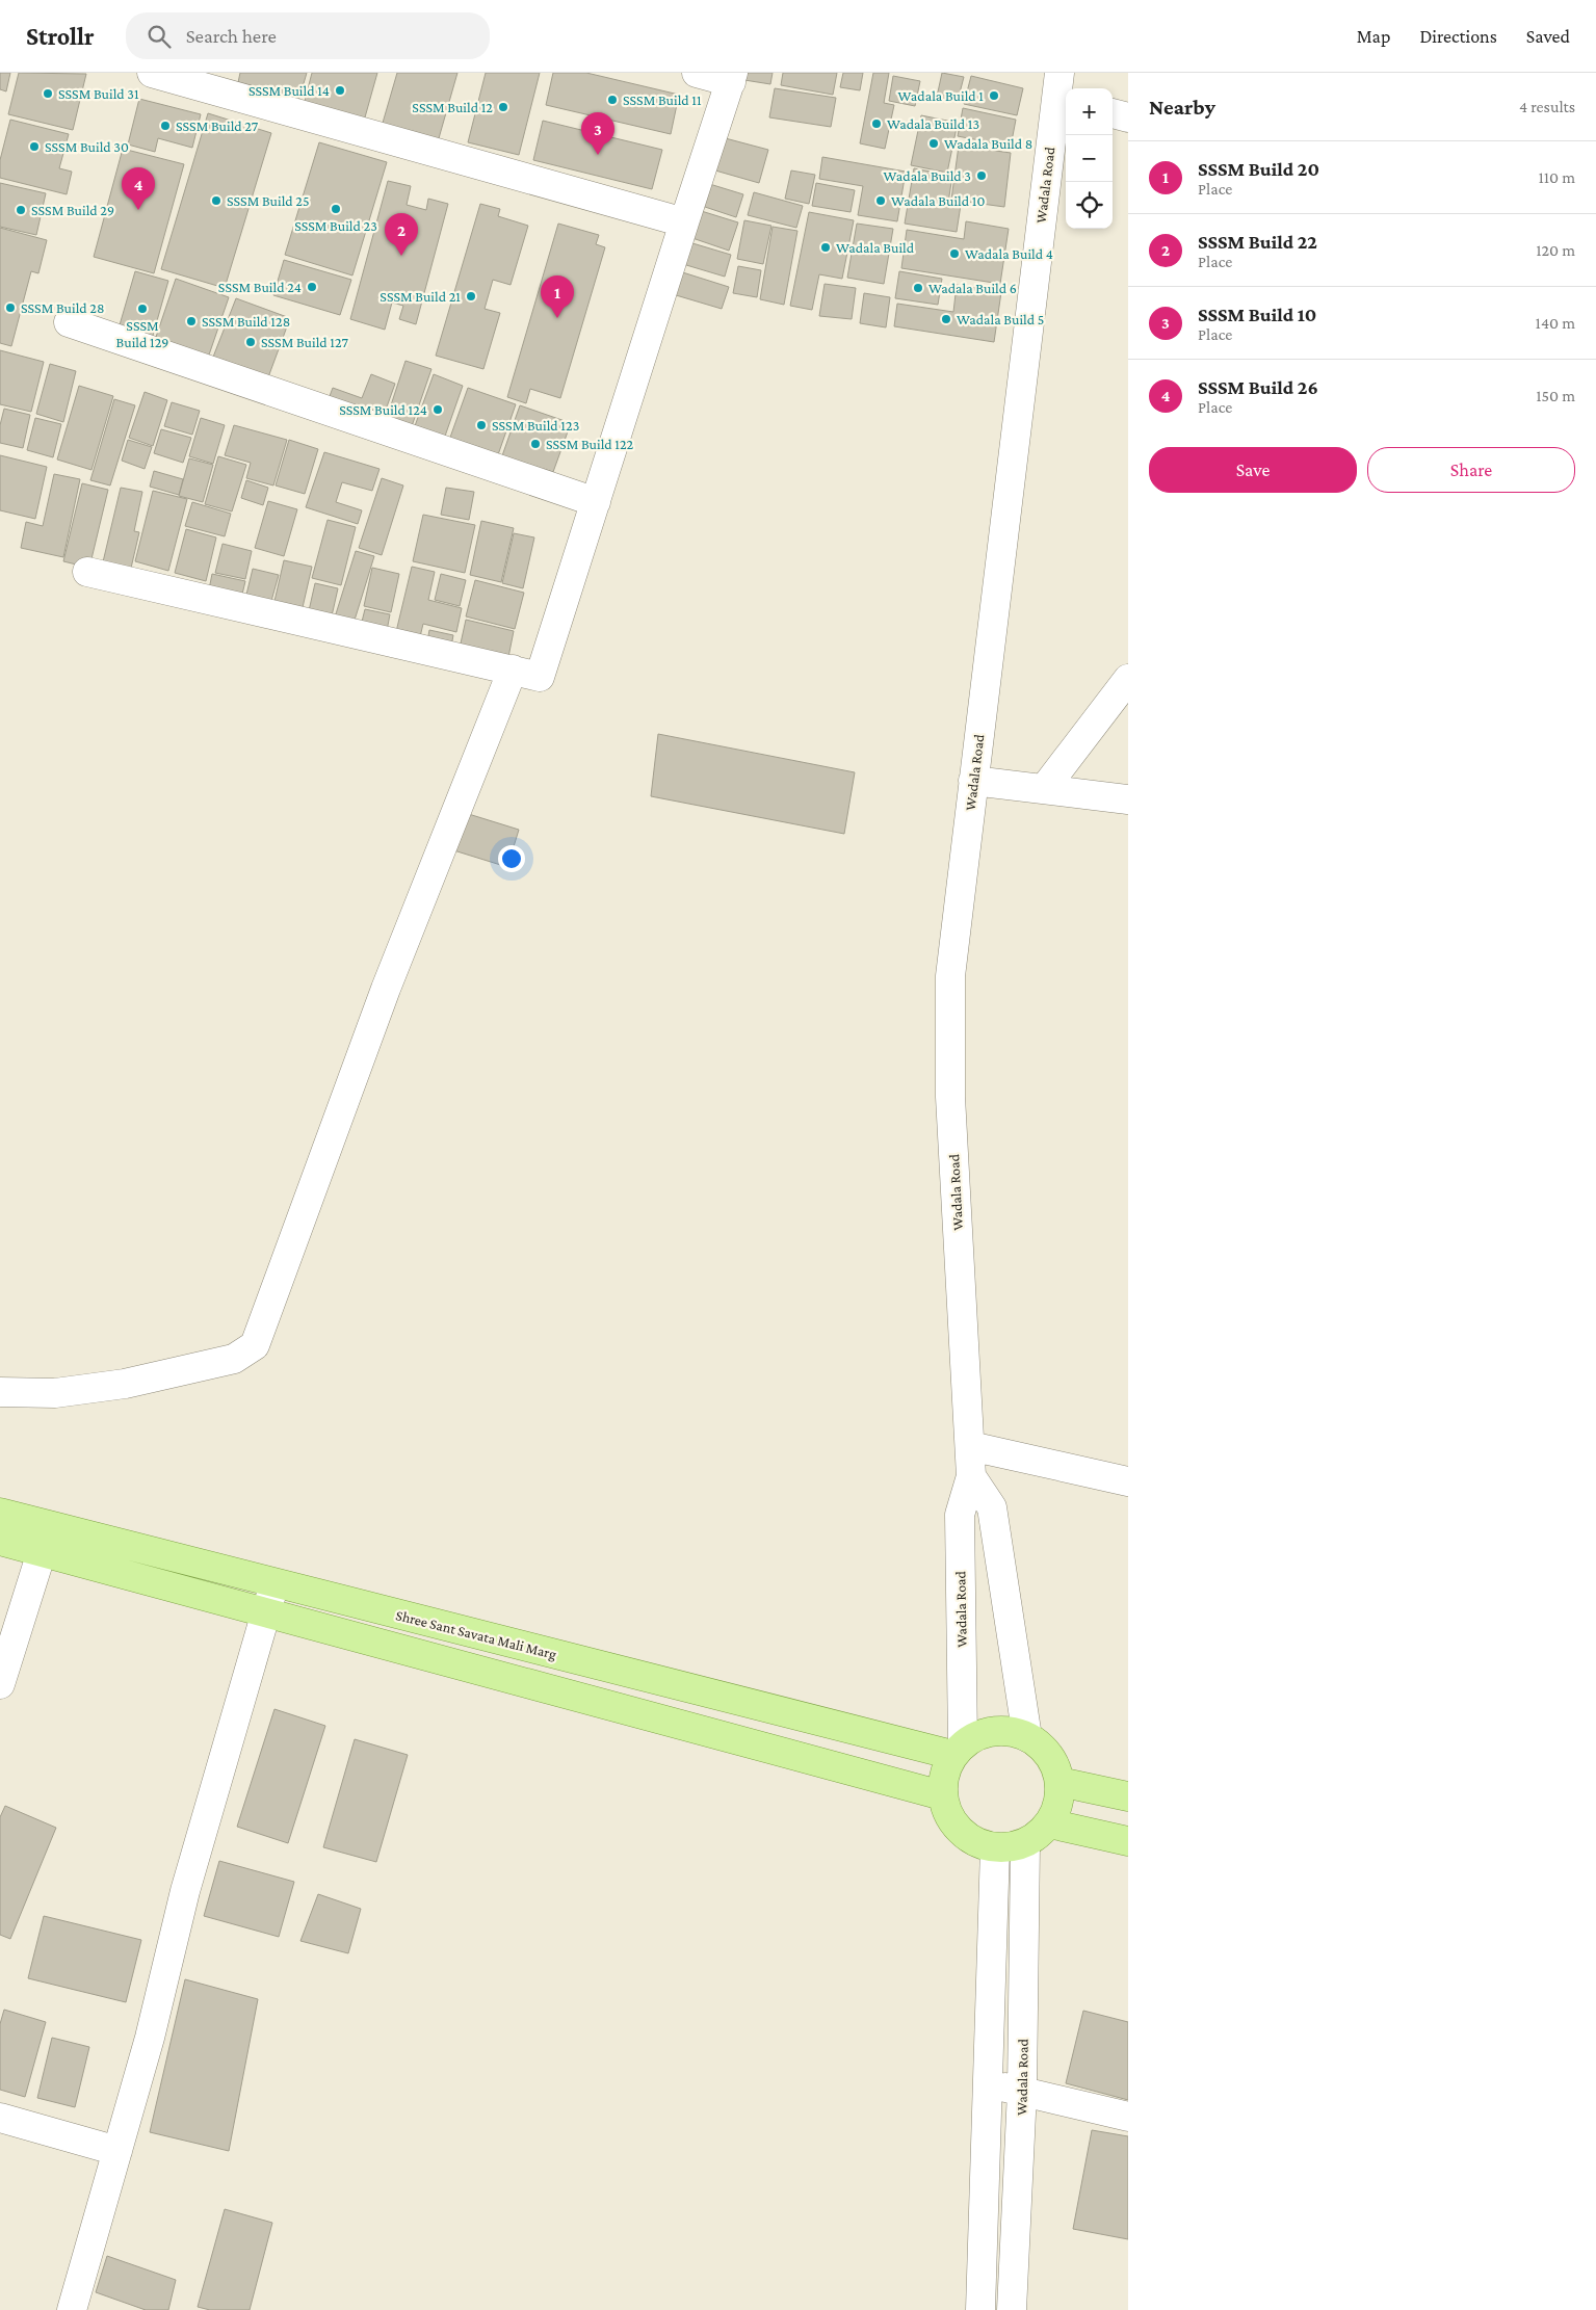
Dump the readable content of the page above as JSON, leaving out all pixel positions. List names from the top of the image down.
{
  "streets": {
    "main road": ["Shree Sant Savata Mali Marg"],
    "street": ["Wadala Road"]
  },
  "crossings": [
    ["Wadala Road", "Shree Sant Savata Mali Marg"]
  ],
  "places": [
    "SSSM Build 14",
    "SSSM Build 31",
    "Wadala Build 1",
    "SSSM Build 11",
    "SSSM Build 12",
    "Wadala Build 13",
    "SSSM Build 27",
    "Wadala Build 8",
    "SSSM Build 30",
    "Wadala Build 3",
    "SSSM Build 25",
    "Wadala Build 10",
    "SSSM Build 23",
    "SSSM Build 29",
    "Wadala Build",
    "Wadala Build 4",
    "SSSM Build 24",
    "Wadala Build 6",
    "SSSM Build 21",
    "SSSM Build 28",
    "SSSM Build 129",
    "Wadala Build 5",
    "SSSM Build 128",
    "SSSM Build 127",
    "SSSM Build 124",
    "SSSM Build 123",
    "SSSM Build 122"
  ],
  "page": {
    "header": "Strollr",
    "search": "Search here",
    "nav": ["Map", "Directions", "Saved"],
    "heading": ["Nearby", "4 results"],
    "map_buttons": ["+", "−"],
    "pins": [
      "3",
      "4",
      "2",
      "1"
    ],
    "list": [
      {
        "mark": "1",
        "name": "SSSM Build 20",
        "note": "Place",
        "value": "110 m"
      },
      {
        "mark": "2",
        "name": "SSSM Build 22",
        "note": "Place",
        "value": "120 m"
      },
      {
        "mark": "3",
        "name": "SSSM Build 10",
        "note": "Place",
        "value": "140 m"
      },
      {
        "mark": "4",
        "name": "SSSM Build 26",
        "note": "Place",
        "value": "150 m"
      }
    ],
    "buttons": ["Save", "Share"]
  }
}
